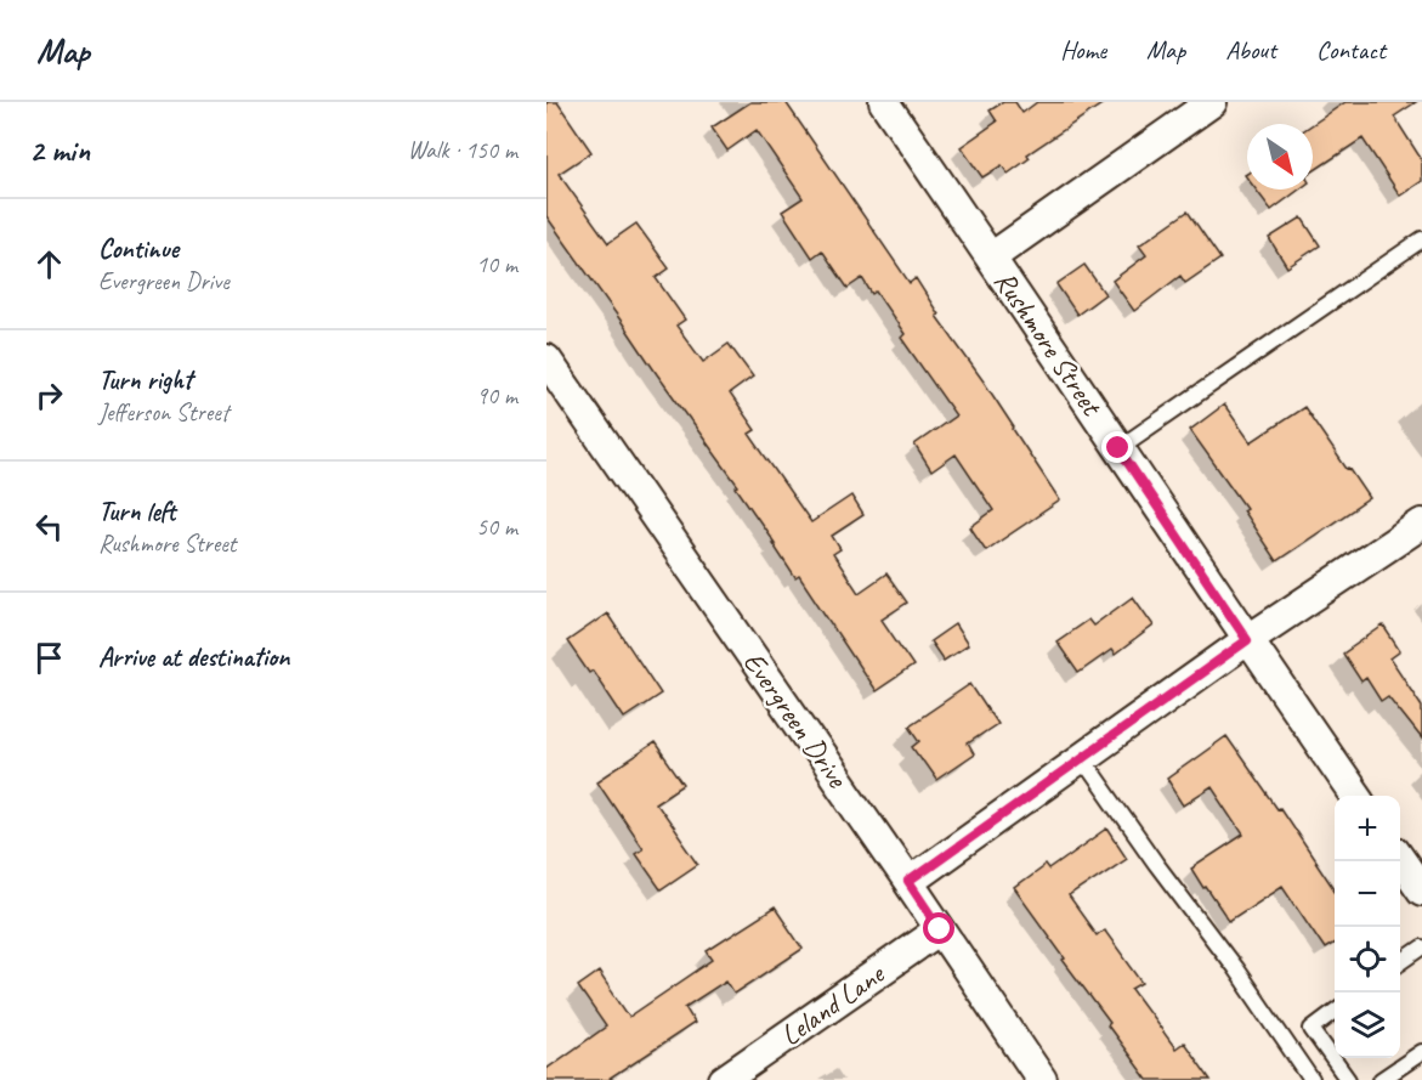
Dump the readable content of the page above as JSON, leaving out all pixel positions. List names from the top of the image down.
{
  "streets": {
    "street": ["Rushmore Street", "Evergreen Drive", "Leland Lane"]
  },
  "crossings": [
    ["Evergreen Drive", "Leland Lane"]
  ],
  "north": "bottom right",
  "page": {
    "header": "Map",
    "nav": [
      "Home",
      "Map",
      "About",
      "Contact"
    ],
    "heading": ["2 min", "Walk · 150 m"],
    "list": [
      ["Continue", "Evergreen Drive", "10 m"],
      ["Turn right", "Jefferson Street", "90 m"],
      ["Turn left", "Rushmore Street", "50 m"],
      "Arrive at destination"
    ],
    "map_buttons": ["+", "−"]
  }
}
